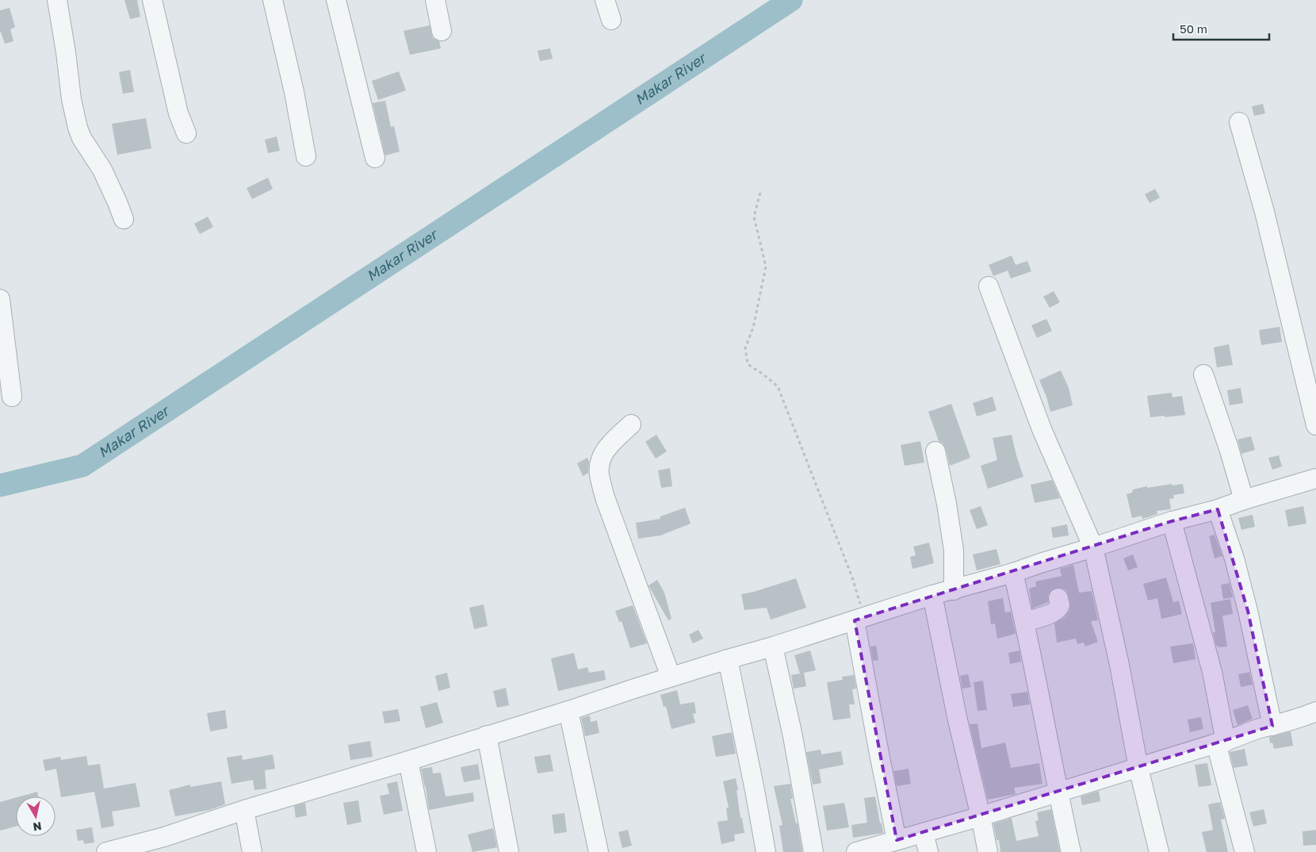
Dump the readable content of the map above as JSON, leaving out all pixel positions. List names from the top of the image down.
{
  "water": ["Makar River"],
  "scale_bar": "50 m",
  "north": "bottom"
}
